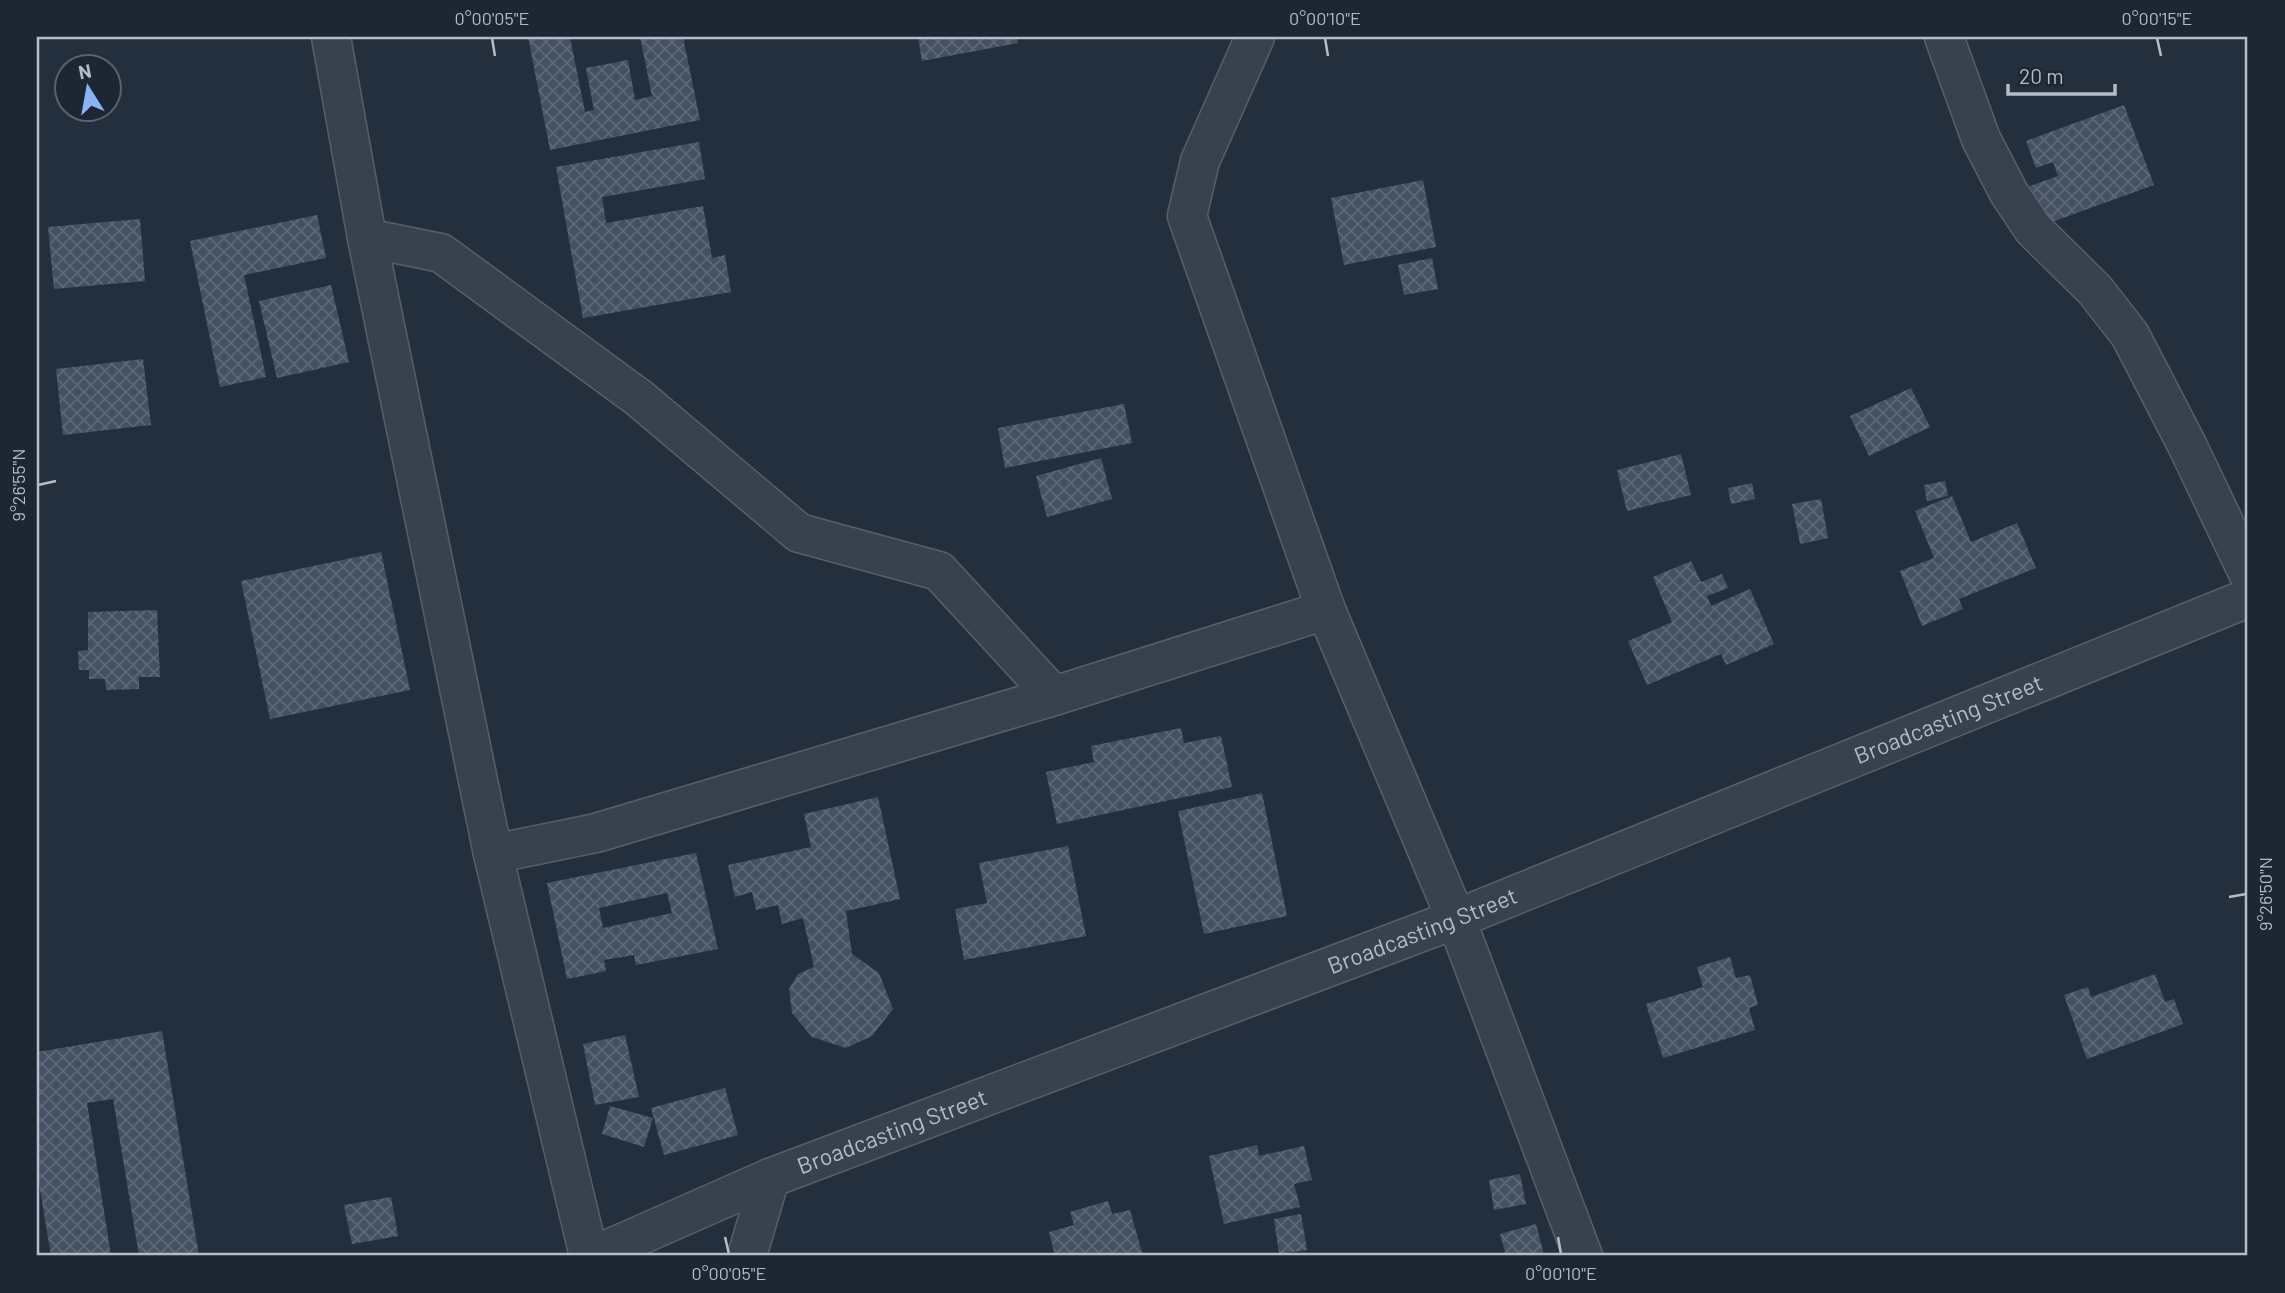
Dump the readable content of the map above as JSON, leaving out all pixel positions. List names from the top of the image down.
{
  "streets": {
    "street": ["Broadcasting Street"]
  },
  "scale_bar": "20 m",
  "north": "top",
  "coordinates": [
    "0°00'05\"E",
    "0°00'10\"E",
    "0°00'15\"E",
    "9°26'55\"N",
    "9°26'50\"N"
  ]
}
